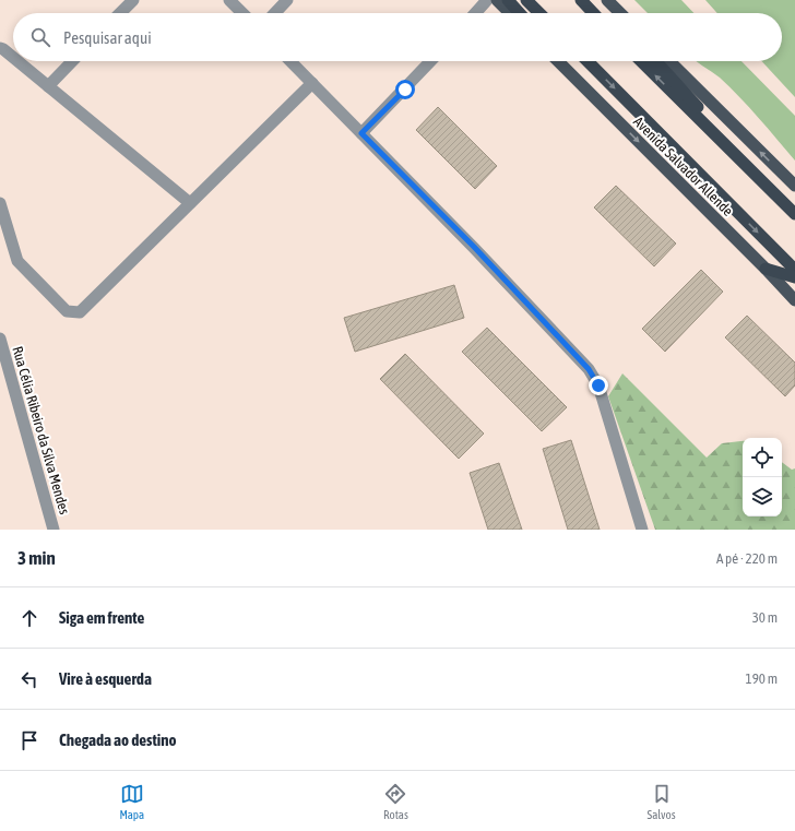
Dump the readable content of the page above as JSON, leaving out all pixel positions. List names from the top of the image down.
{
  "streets": {
    "highway": ["Avenida Salvador Allende"],
    "street": ["Rua Célia Ribeiro da Silva Mendes"]
  },
  "page": {
    "search": "Pesquisar aqui",
    "heading": ["3 min", "A pé · 220 m"],
    "list": [
      ["Siga em frente", "30 m"],
      ["Vire à esquerda", "190 m"],
      "Chegada ao destino"
    ],
    "nav": ["Mapa", "Rotas", "Salvos"]
  }
}
